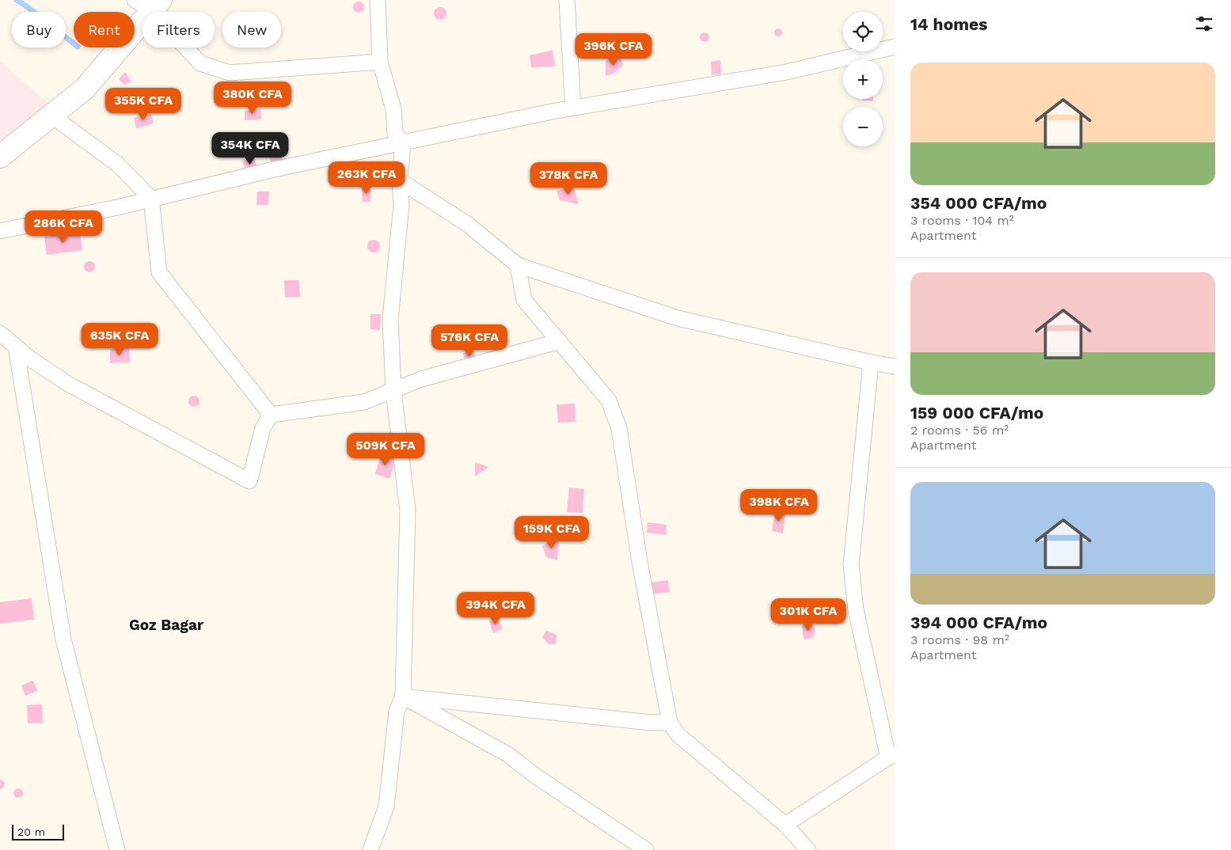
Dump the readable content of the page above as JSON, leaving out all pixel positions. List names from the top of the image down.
{
  "districts": ["Goz Bagar"],
  "scale_bar": "20 m",
  "page": {
    "heading": "14 homes",
    "map_buttons": ["+", "−"],
    "chip": [
      "Buy",
      "Rent",
      "Filters",
      "New"
    ],
    "price": [
      "396K CFA",
      "380K CFA",
      "355K CFA",
      "354K CFA",
      "263K CFA",
      "378K CFA",
      "286K CFA",
      "635K CFA",
      "576K CFA",
      "509K CFA",
      "398K CFA",
      "159K CFA",
      "394K CFA",
      "301K CFA"
    ],
    "list": [
      {
        "name": "354 000 CFA/mo",
        "note": "3 rooms · 104 m² · Apartment"
      },
      {
        "name": "159 000 CFA/mo",
        "note": "2 rooms · 56 m² · Apartment"
      },
      {
        "name": "394 000 CFA/mo",
        "note": "3 rooms · 98 m² · Apartment"
      }
    ],
    "scale": "20 m"
  }
}
